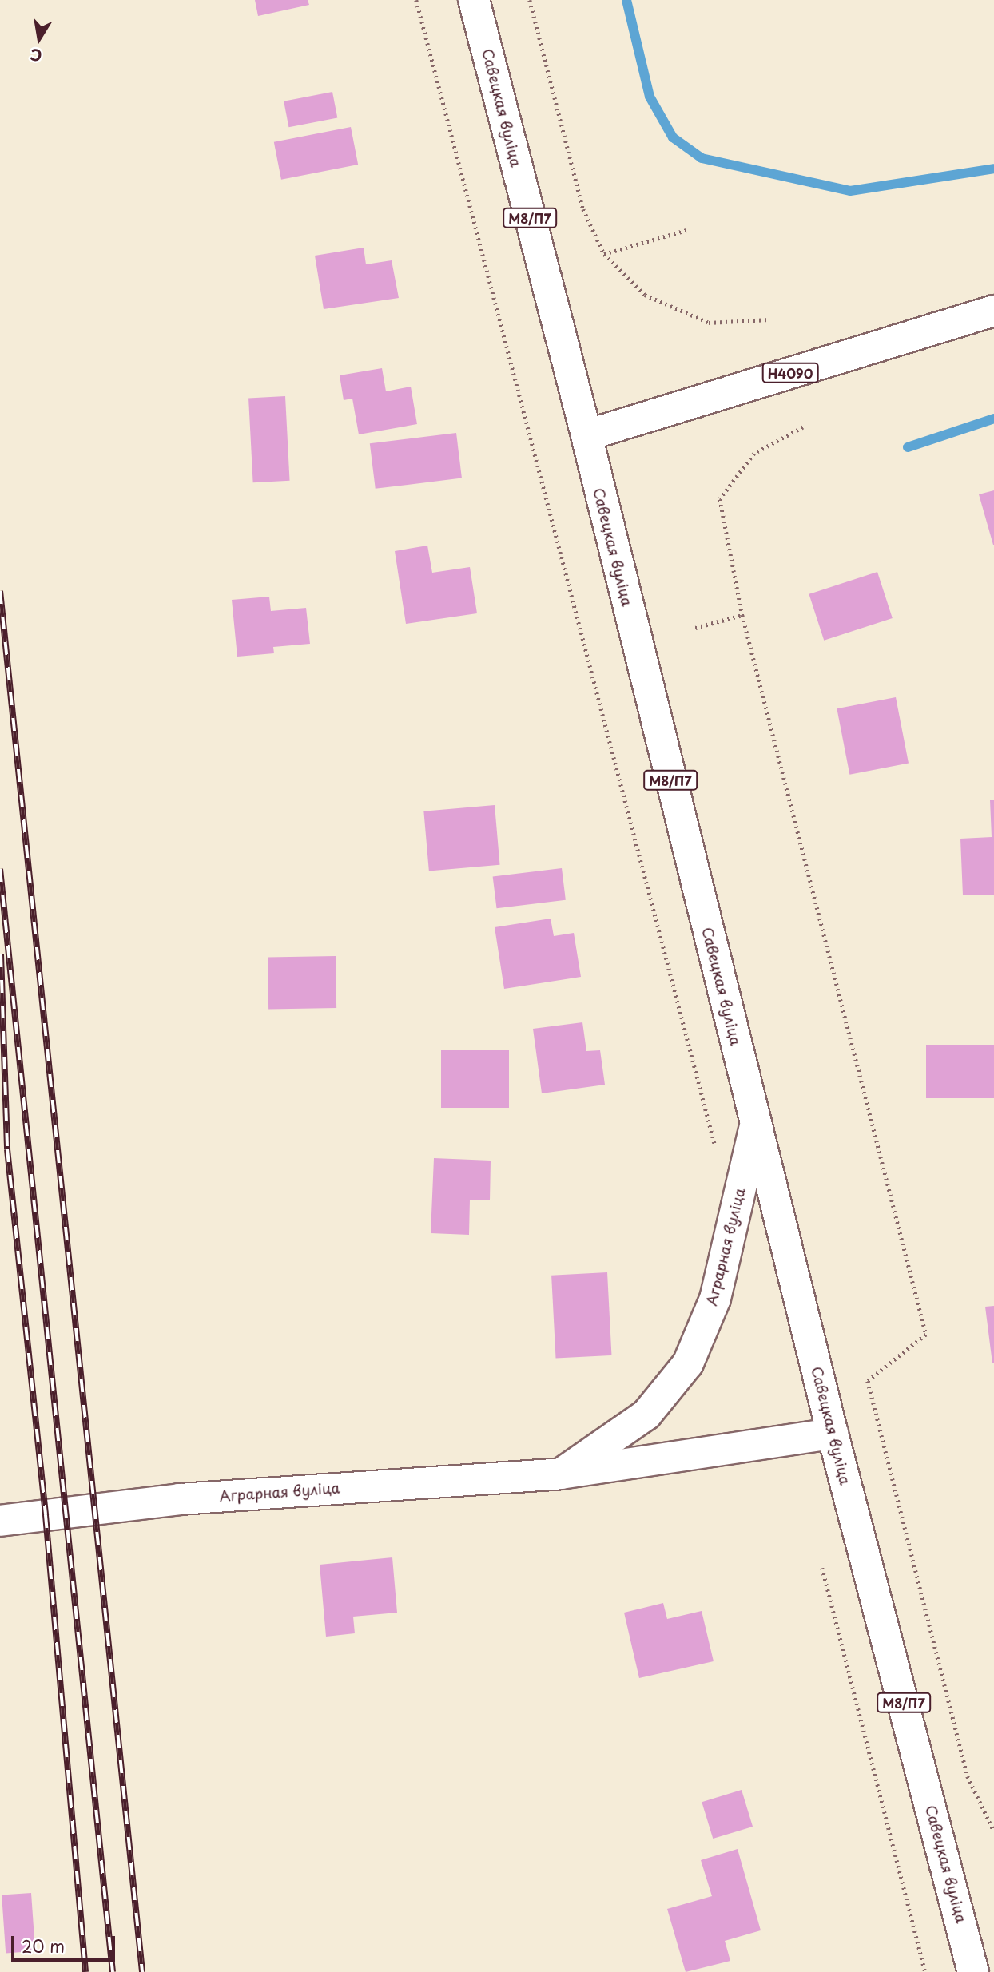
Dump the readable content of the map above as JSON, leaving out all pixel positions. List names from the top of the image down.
{
  "streets": {
    "main road": [
      "Савецкая вуліца",
      "М8/П7",
      "Н4090",
      "Аграрная вуліца"
    ]
  },
  "crossings": [
    ["Савецкая вуліца", "Н4090"],
    ["Савецкая вуліца", "Аграрная вуліца"]
  ],
  "scale_bar": "20 m",
  "north": "bottom"
}
